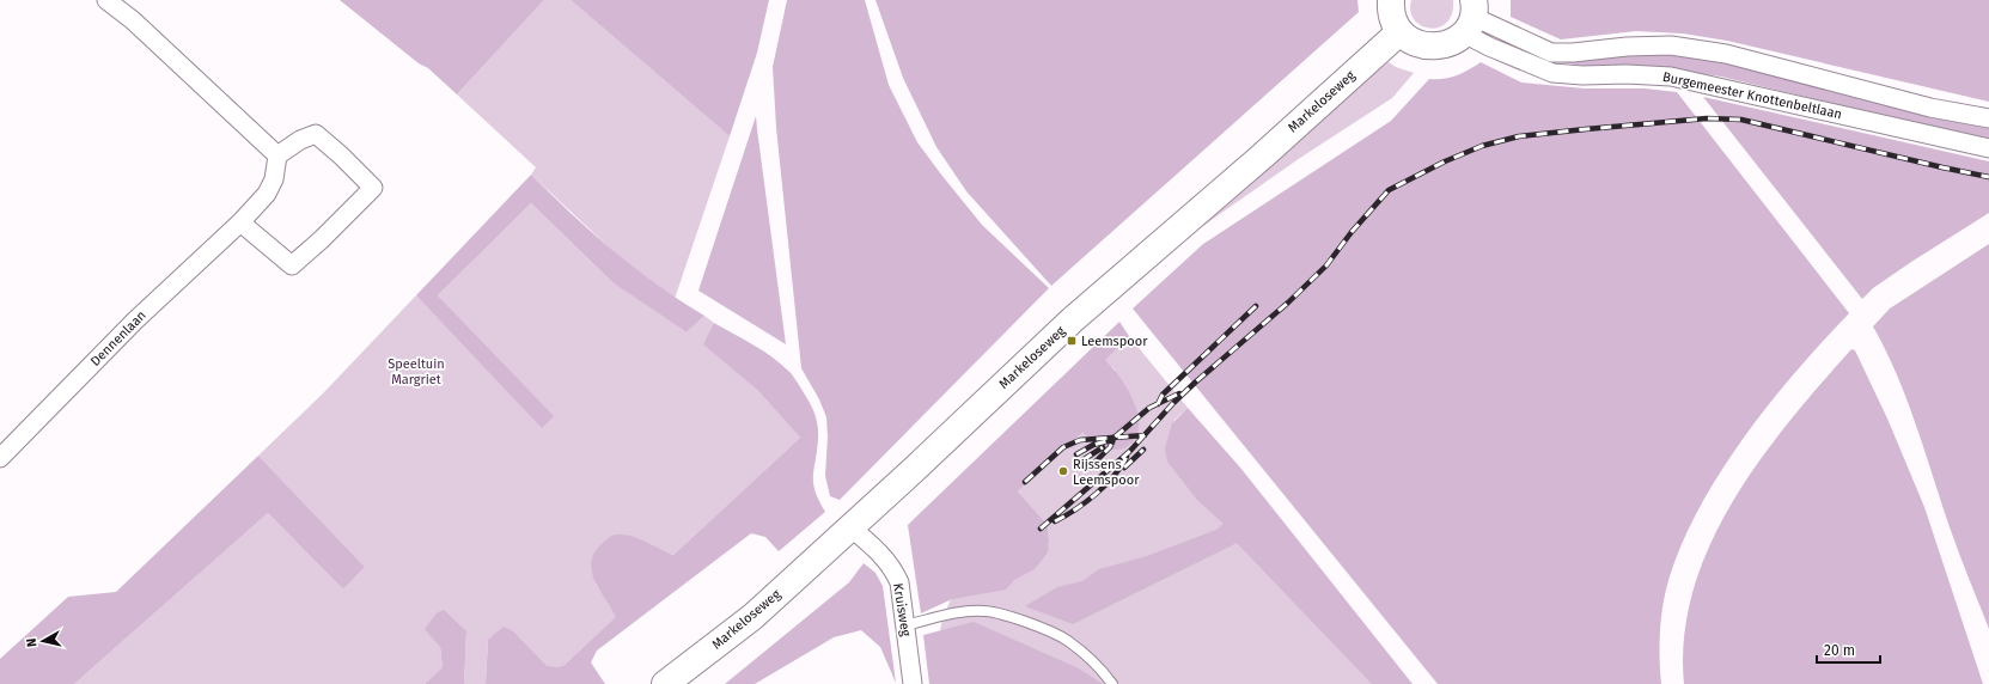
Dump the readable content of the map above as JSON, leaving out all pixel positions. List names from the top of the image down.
{
  "streets": {
    "main road": ["Markeloseweg"],
    "street": ["Burgemeester Knottenbeltlaan", "Dennenlaan", "Kruisweg"]
  },
  "crossings": [
    ["Markeloseweg", "Kruisweg"]
  ],
  "parks": ["Speeltuin Margriet"],
  "places": {
    "transit": ["Leemspoor"],
    "other": ["Rijssens Leemspoor"]
  },
  "scale_bar": "20 m",
  "north": "left"
}
